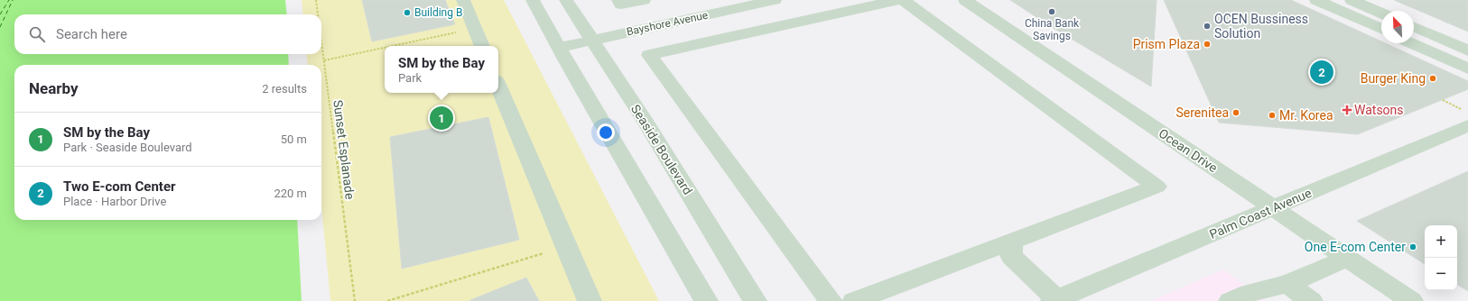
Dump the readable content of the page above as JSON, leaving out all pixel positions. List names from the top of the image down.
{
  "streets": {
    "street": [
      "Bayshore Avenue",
      "Seaside Boulevard",
      "Ocean Drive",
      "Palm Coast Avenue"
    ],
    "path": ["Sunset Esplanade"]
  },
  "crossings": [
    ["Bayshore Avenue", "Seaside Boulevard"],
    ["Ocean Drive", "Palm Coast Avenue"]
  ],
  "places": {
    "other": [
      "China Bank Savings",
      "Building B",
      "OCEN Bussiness Solution",
      "Prism Plaza",
      "Burger King",
      "Serenitea",
      "Mr. Korea",
      "One E-com Center"
    ],
    "health": ["Watsons"]
  },
  "north": "top left",
  "page": {
    "search": "Search here",
    "popup": ["SM by the Bay", "Park"],
    "pins": ["2", "1"],
    "heading": ["Nearby", "2 results"],
    "list": [
      {
        "mark": "1",
        "name": "SM by the Bay",
        "note": "Park · Seaside Boulevard",
        "value": "50 m"
      },
      {
        "mark": "2",
        "name": "Two E-com Center",
        "note": "Place · Harbor Drive",
        "value": "220 m"
      }
    ],
    "map_buttons": ["+", "−"]
  }
}
